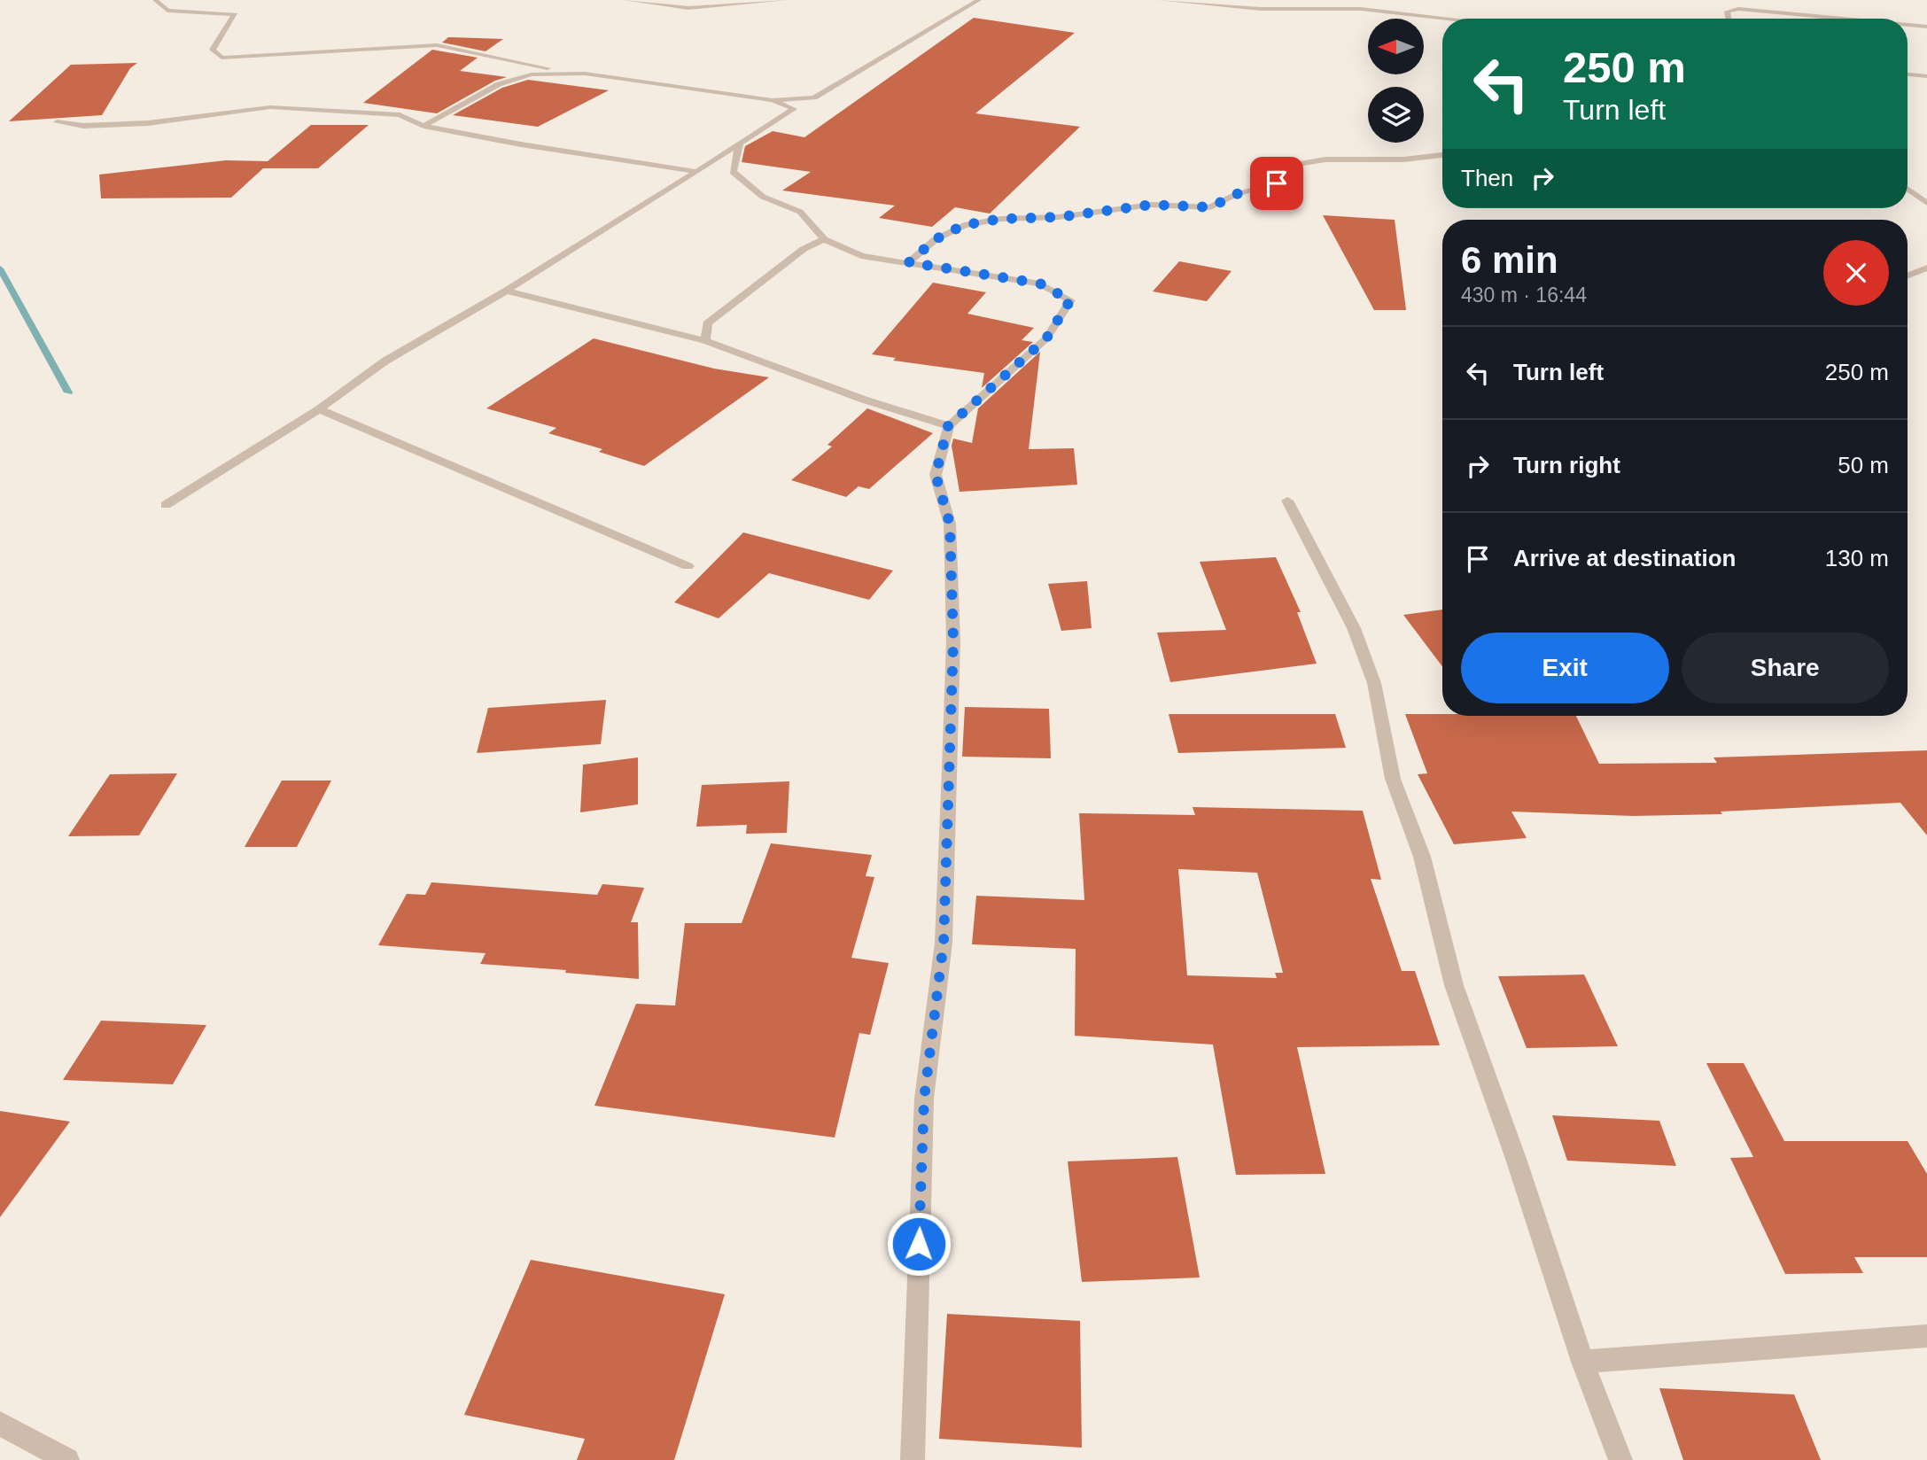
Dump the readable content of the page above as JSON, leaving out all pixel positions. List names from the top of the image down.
{
  "north": "left",
  "page": {
    "turn": ["250 m", "Turn left"],
    "then": "Then",
    "heading": ["6 min", "430 m · 16:44"],
    "list": [
      {
        "name": "Turn left",
        "value": "250 m"
      },
      {
        "name": "Turn right",
        "value": "50 m"
      },
      {
        "name": "Arrive at destination",
        "value": "130 m"
      }
    ],
    "buttons": ["Exit", "Share"]
  }
}
